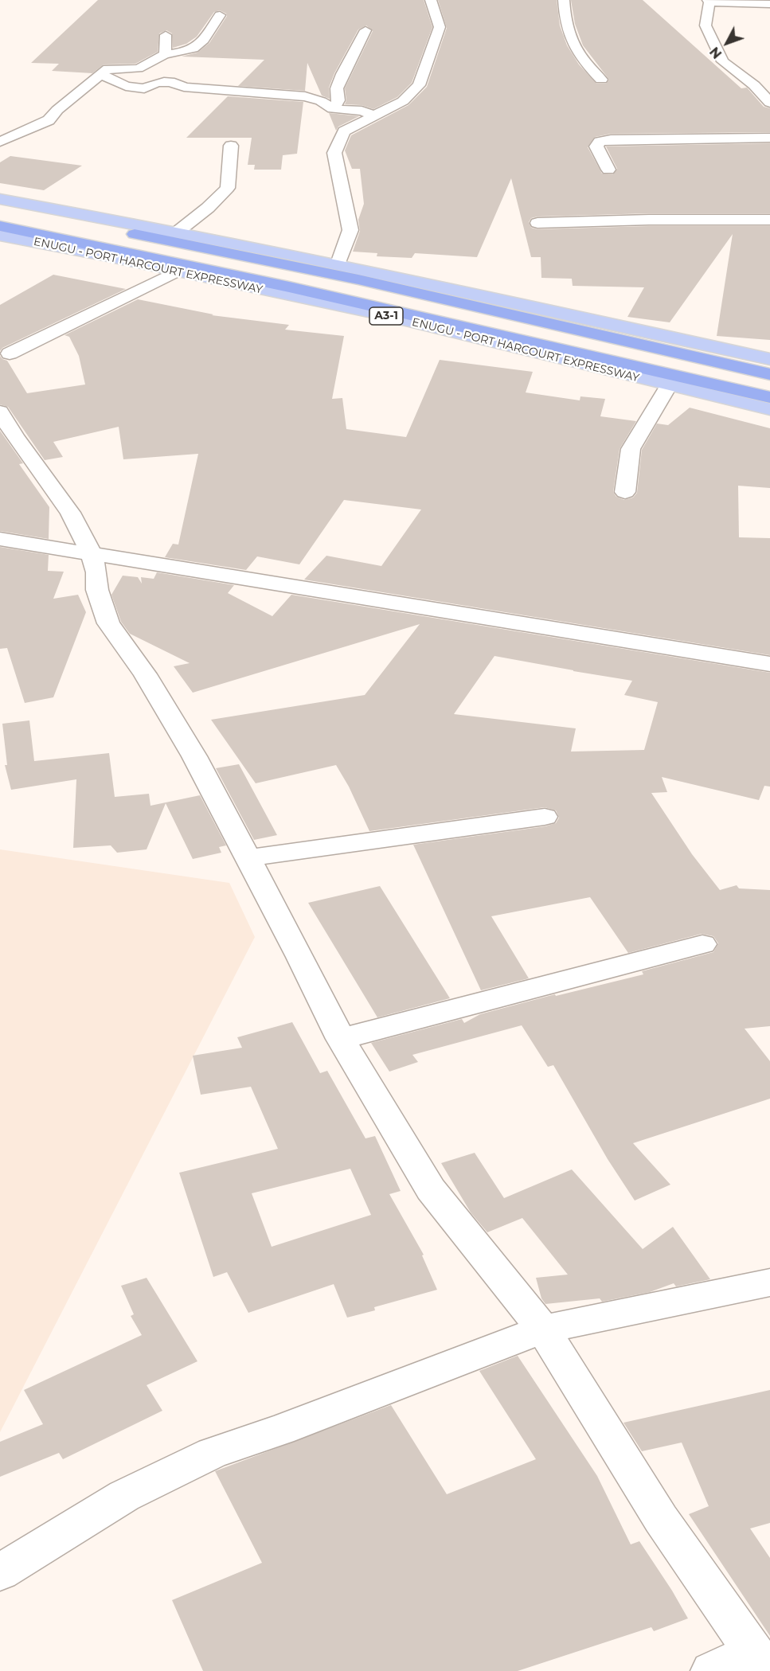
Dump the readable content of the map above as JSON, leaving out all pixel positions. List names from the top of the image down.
{
  "streets": {
    "highway": ["ENUGU - PORT HARCOURT EXPRESSWAY", "A3-1"]
  },
  "north": "bottom left"
}
